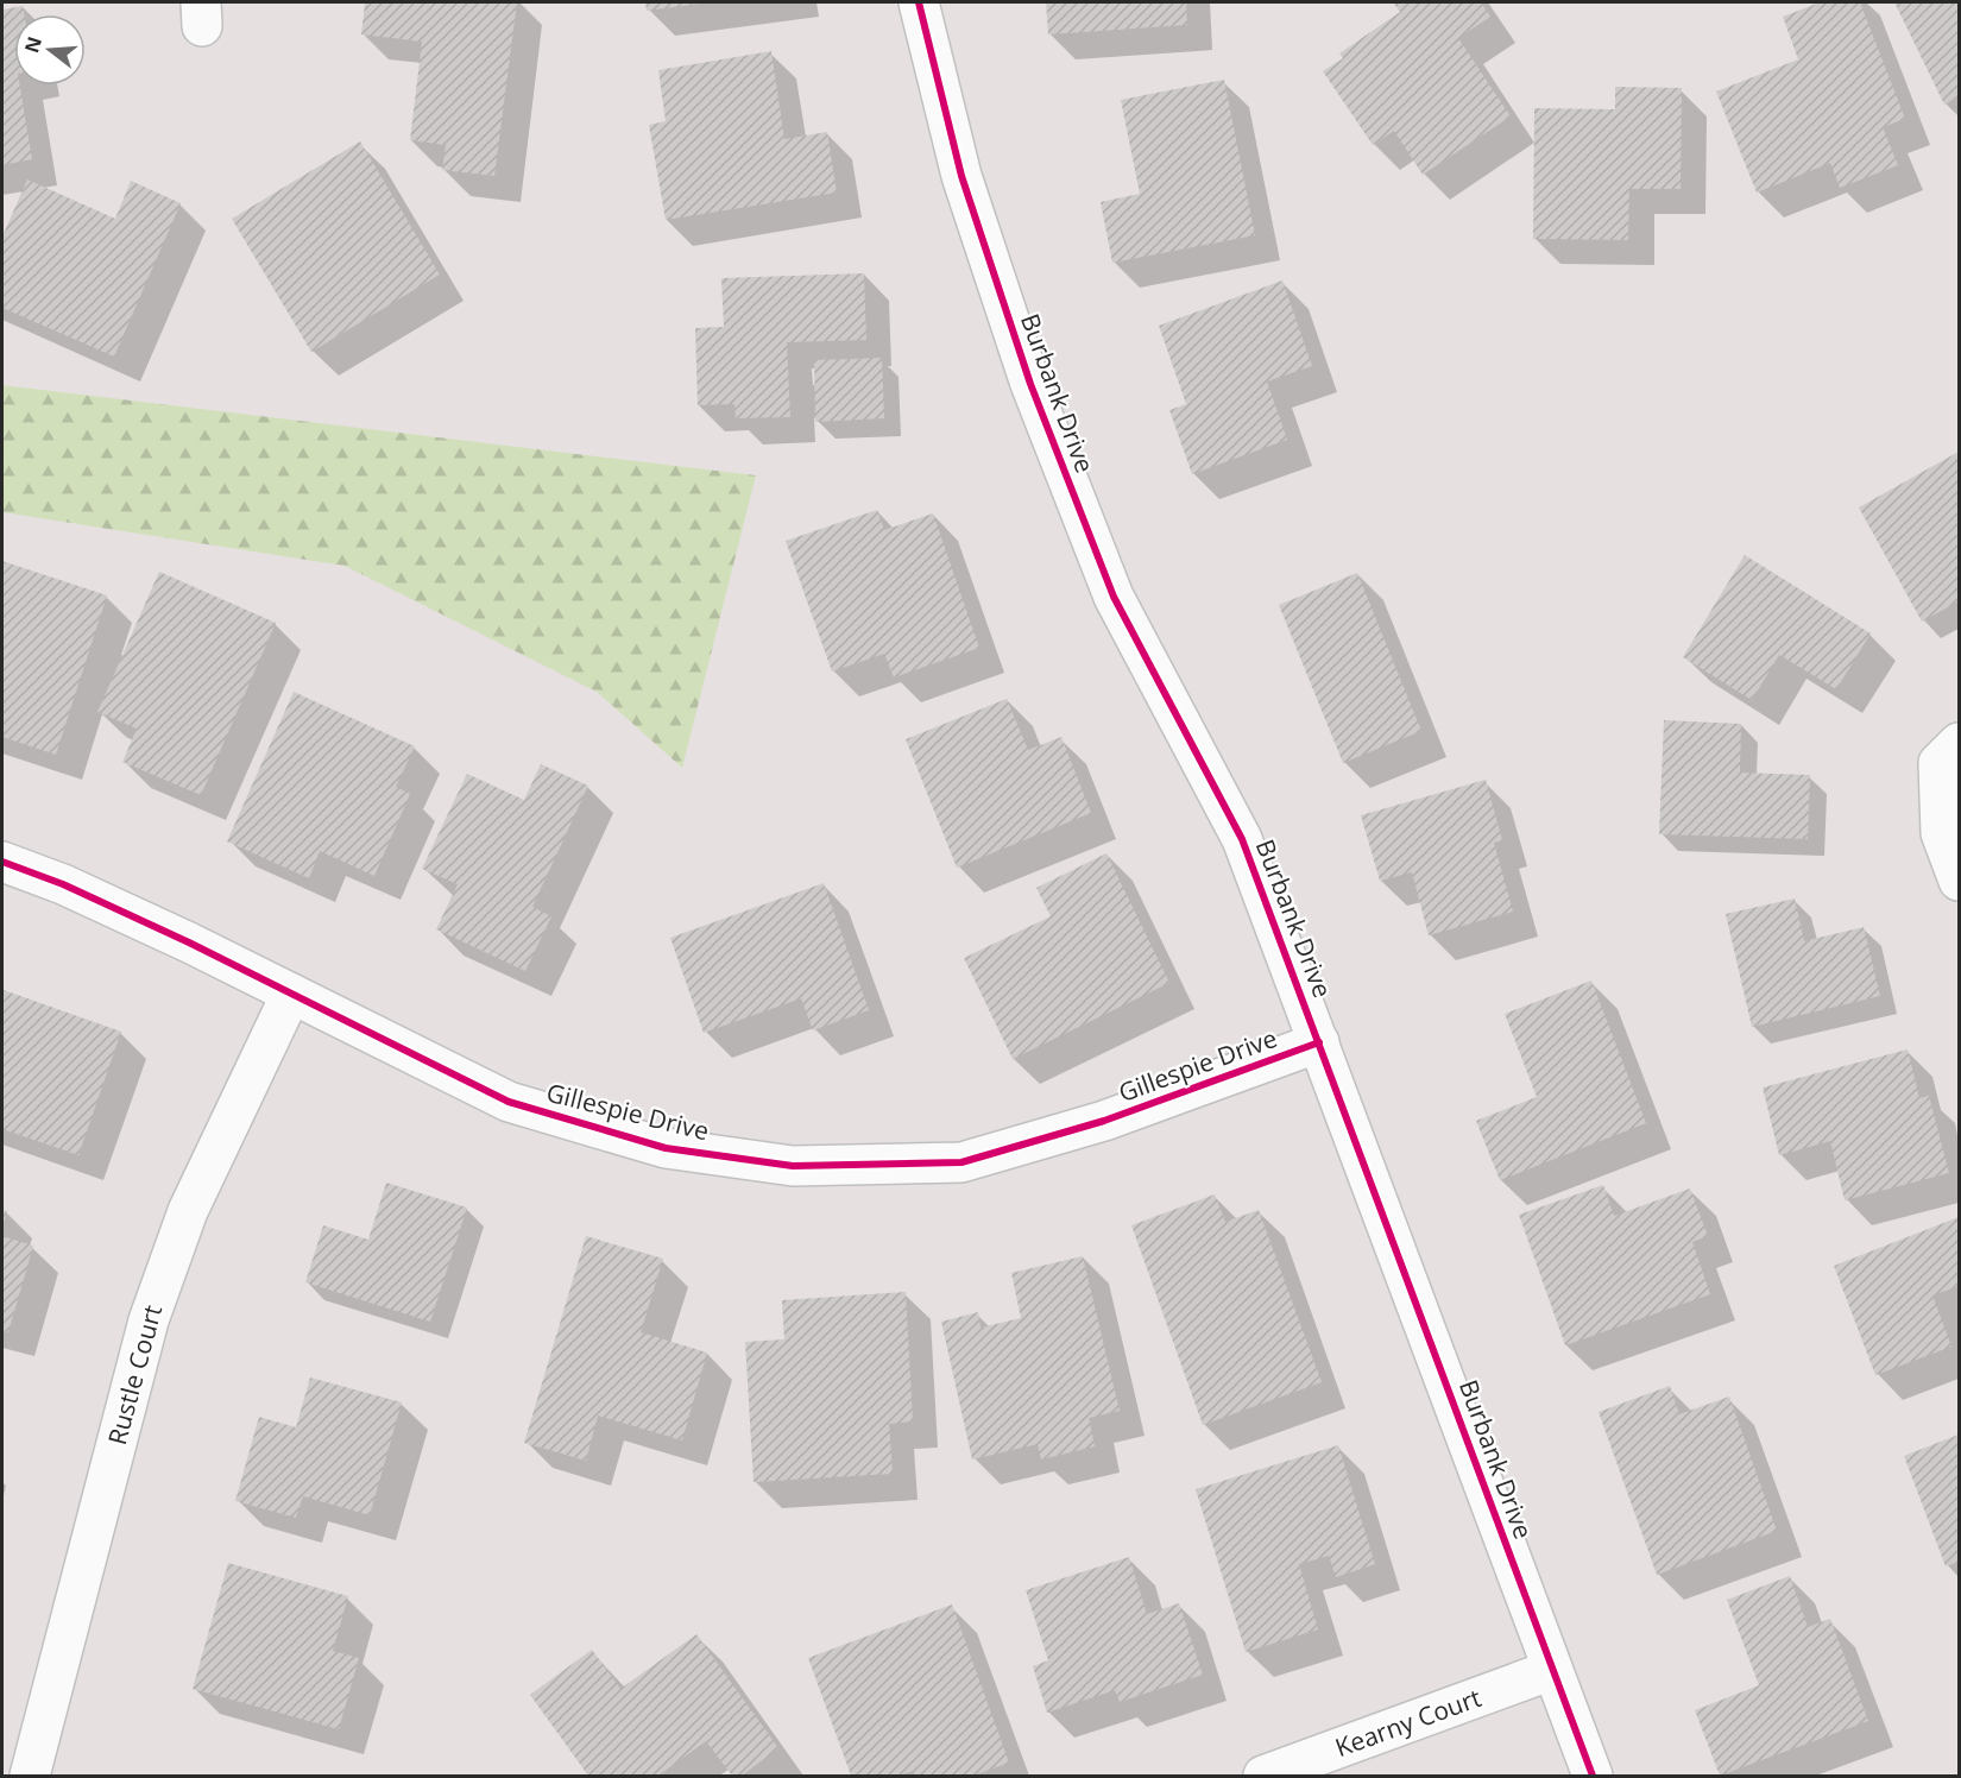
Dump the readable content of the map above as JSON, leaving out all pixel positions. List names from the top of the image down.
{
  "streets": {
    "street": [
      "Burbank Drive",
      "Gillespie Drive",
      "Rustle Court",
      "Kearny Court"
    ]
  },
  "crossings": [
    ["Burbank Drive", "Gillespie Drive"],
    ["Burbank Drive", "Kearny Court"],
    ["Gillespie Drive", "Rustle Court"]
  ],
  "north": "left"
}
